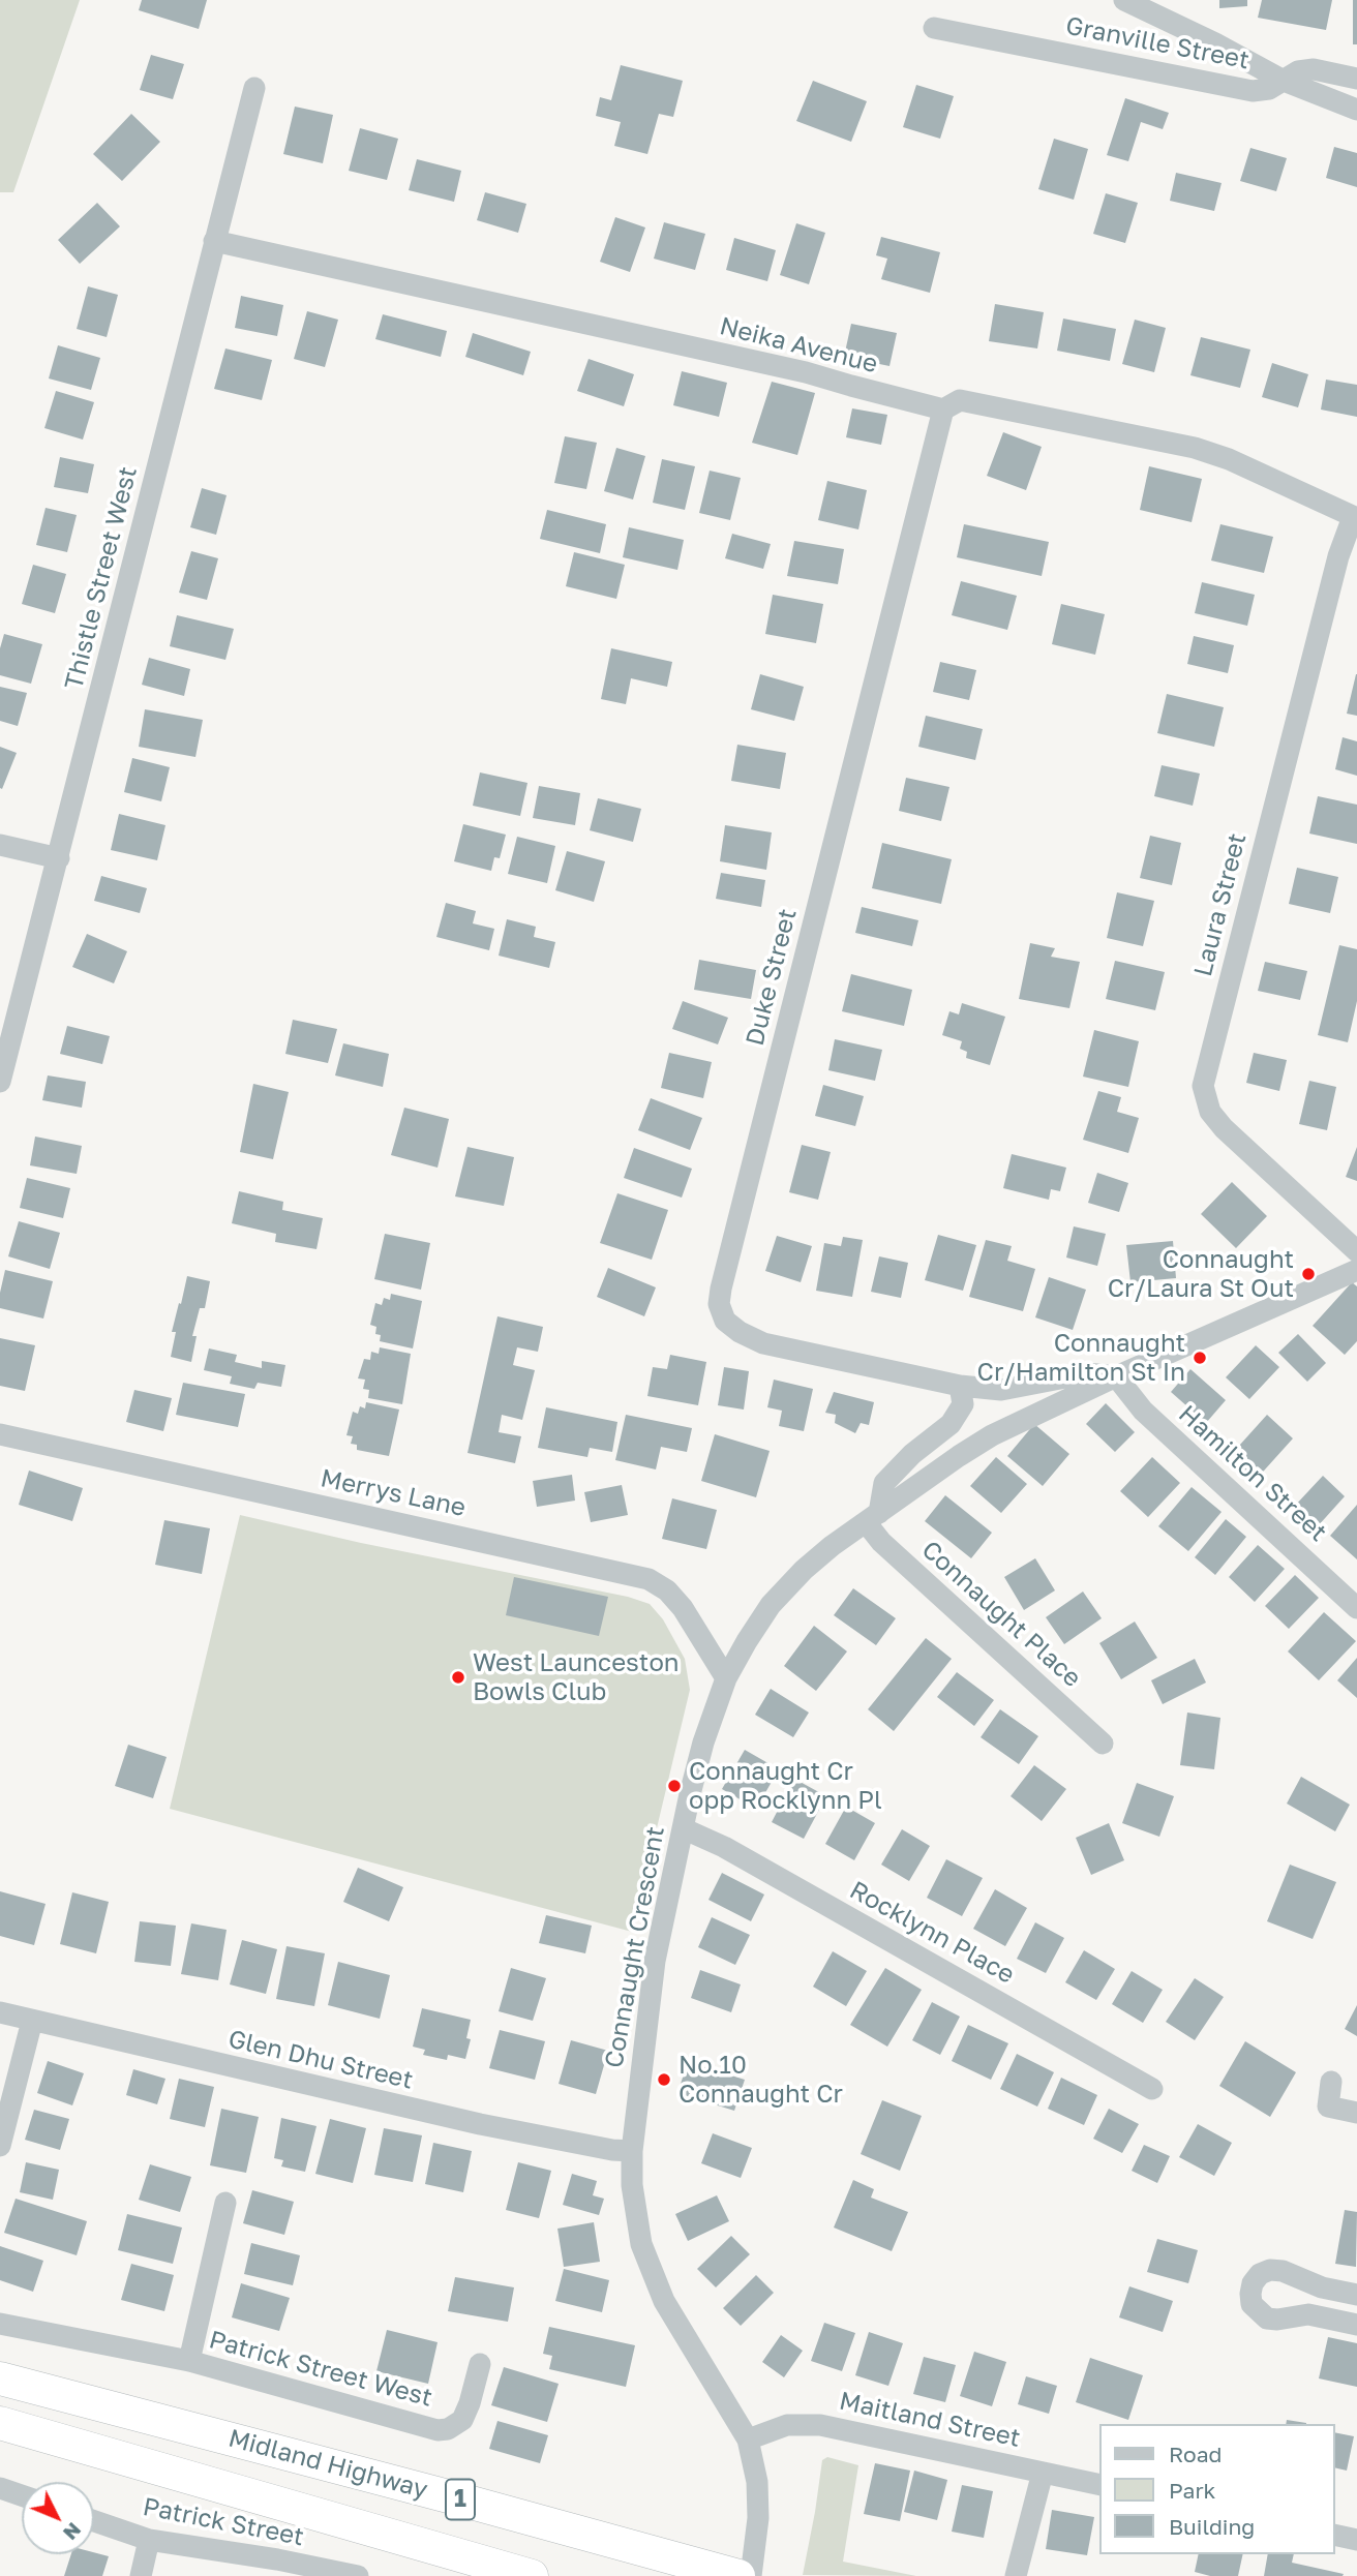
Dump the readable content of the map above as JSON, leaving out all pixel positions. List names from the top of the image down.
{
  "streets": {
    "highway": ["Midland Highway", "1"],
    "street": [
      "Granville Street",
      "Neika Avenue",
      "Thistle Street West",
      "Laura Street",
      "Duke Street",
      "Hamilton Street",
      "Merrys Lane",
      "Connaught Place",
      "Rocklynn Place",
      "Connaught Crescent",
      "Glen Dhu Street",
      "Patrick Street West",
      "Maitland Street",
      "Patrick Street"
    ]
  },
  "crossings": [
    ["Neika Avenue", "Thistle Street West"],
    ["Neika Avenue", "Laura Street"],
    ["Neika Avenue", "Duke Street"],
    ["Duke Street", "Hamilton Street"],
    ["Duke Street", "Connaught Crescent"],
    ["Hamilton Street", "Connaught Crescent"],
    ["Merrys Lane", "Connaught Crescent"],
    ["Connaught Place", "Connaught Crescent"],
    ["Rocklynn Place", "Connaught Crescent"],
    ["Connaught Crescent", "Glen Dhu Street"],
    ["Connaught Crescent", "Maitland Street"]
  ],
  "places": [
    "Connaught Cr/Laura St Out",
    "Connaught Cr/Hamilton St In",
    "West Launceston Bowls Club",
    "Connaught Cr opp Rocklynn Pl",
    "No.10 Connaught Cr"
  ],
  "legend": ["Road", "Park", "Building"],
  "north": "bottom right"
}
